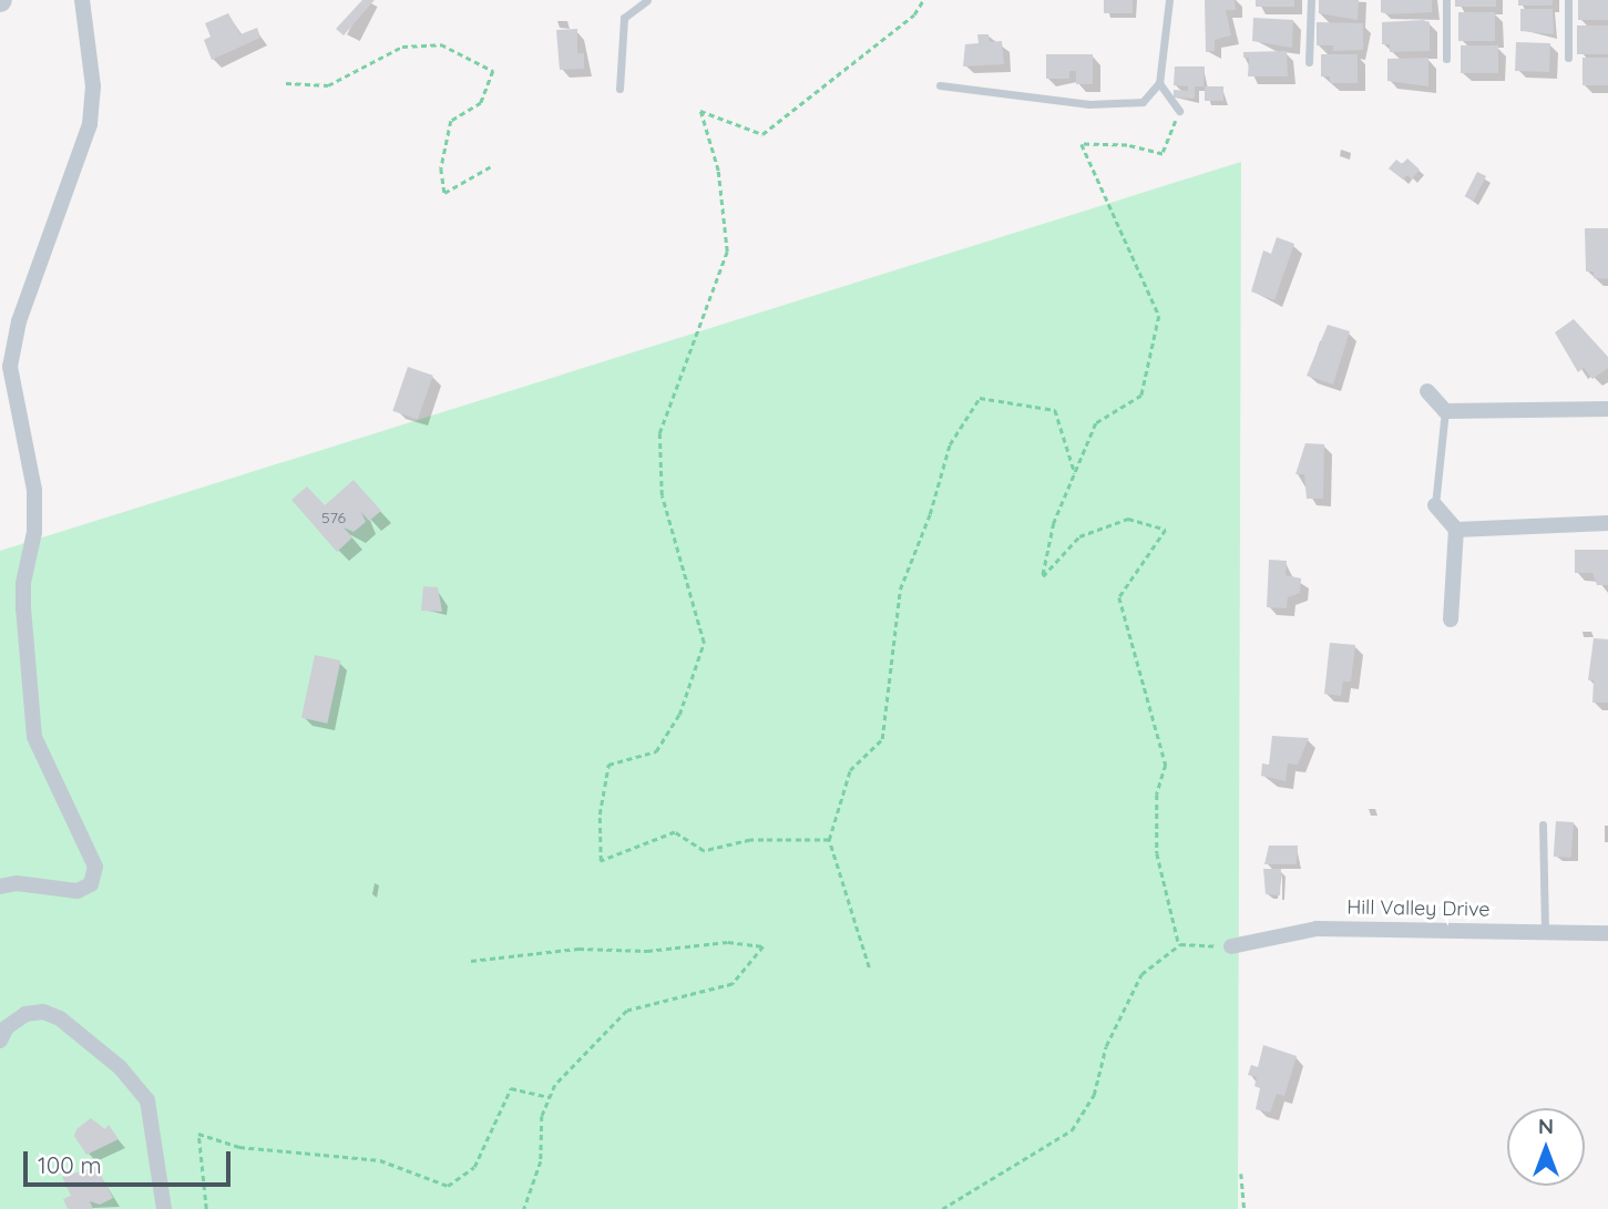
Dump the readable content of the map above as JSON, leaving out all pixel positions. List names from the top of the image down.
{
  "streets": {
    "street": ["Hill Valley Drive"]
  },
  "house_numbers": ["576"],
  "scale_bar": "100 m",
  "north": "top"
}
